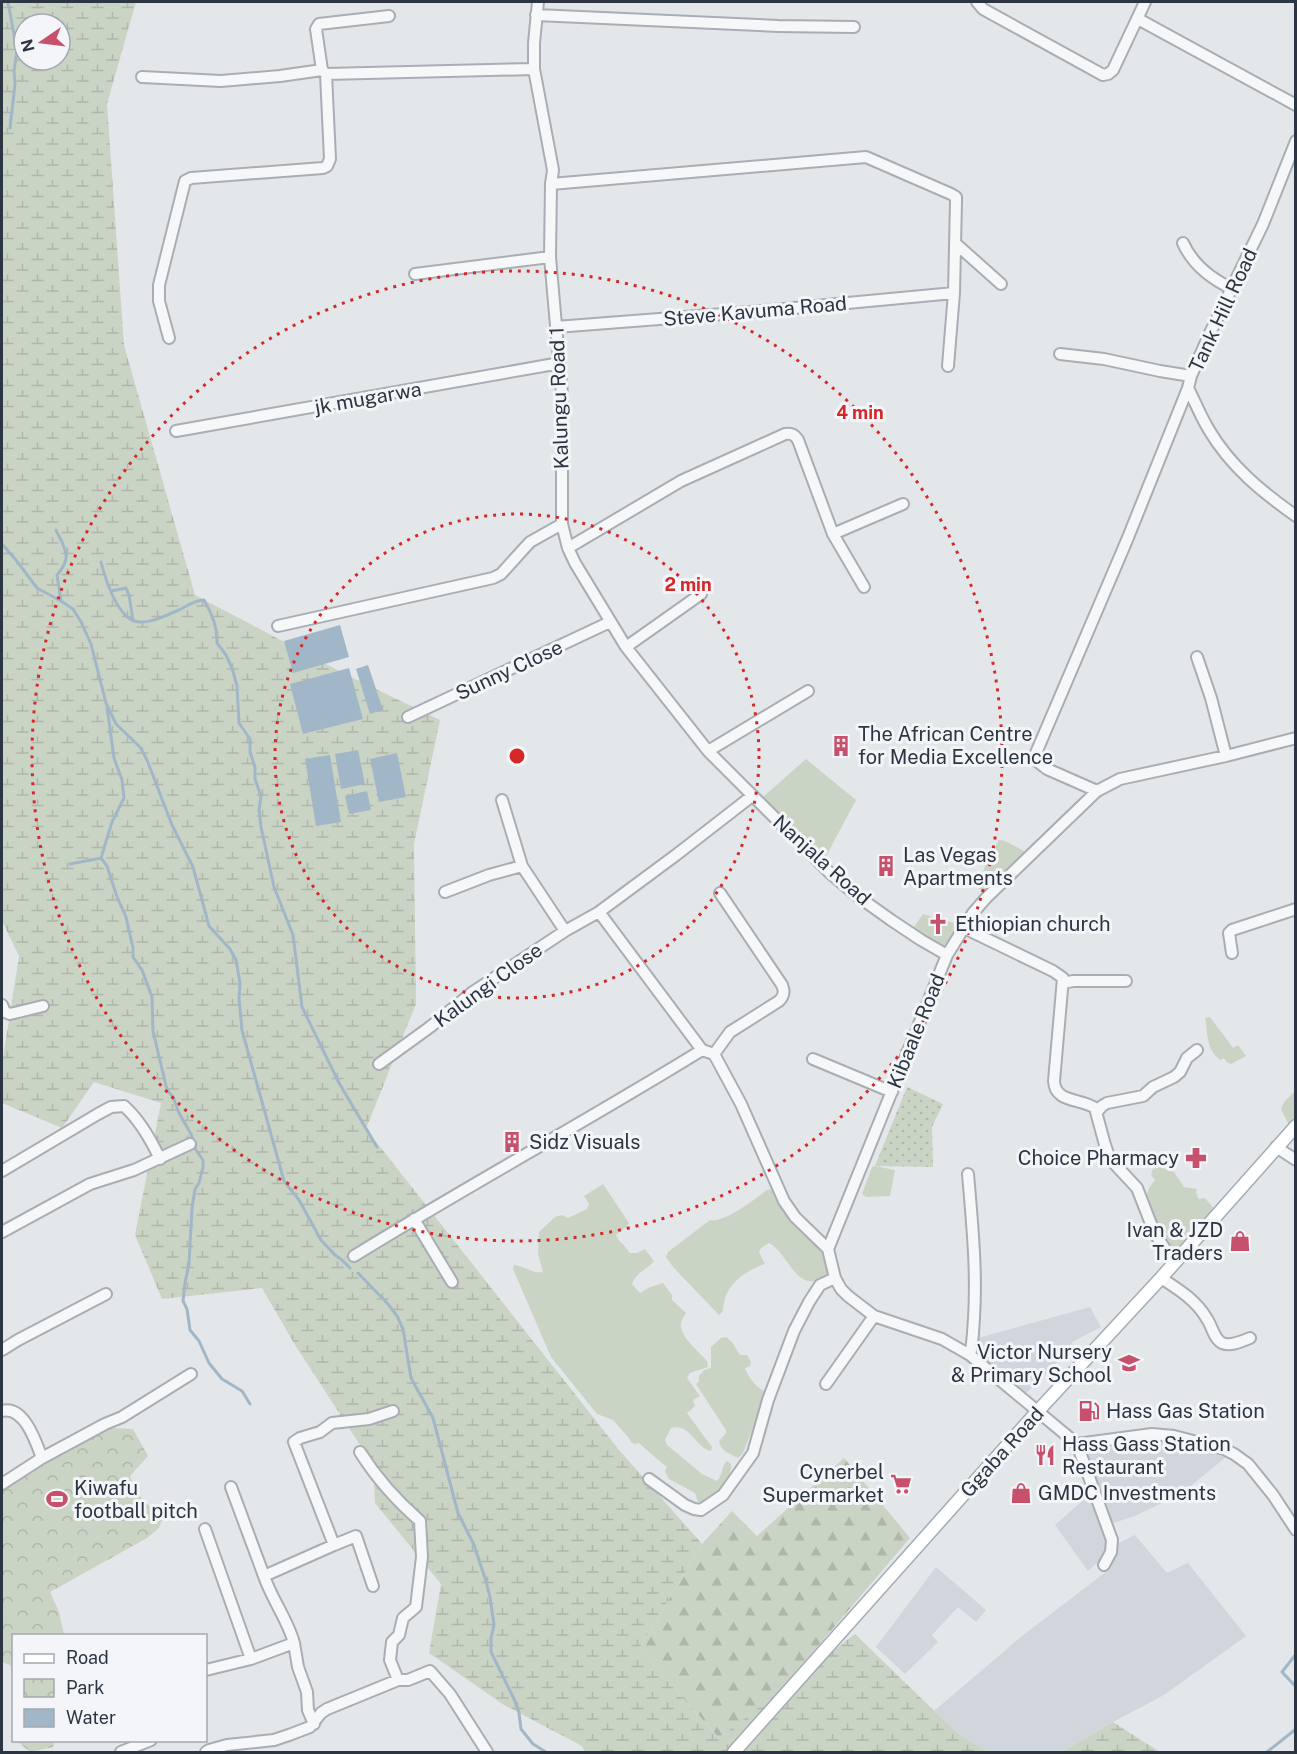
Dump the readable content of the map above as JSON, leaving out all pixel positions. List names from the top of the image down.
{
  "streets": {
    "main road": ["Ggaba Road"],
    "street": [
      "Tank Hill Road",
      "Steve Kavuma Road",
      "jk mugarwa",
      "Kalungu Road 1",
      "Sunny Close",
      "Nanjala Road",
      "Kalungi Close",
      "Kibaale Road"
    ]
  },
  "crossings": [
    ["Steve Kavuma Road", "Kalungu Road 1"],
    ["jk mugarwa", "Kalungu Road 1"],
    ["Kalungu Road 1", "Sunny Close"],
    ["Kalungu Road 1", "Nanjala Road"],
    ["Nanjala Road", "Kalungi Close"],
    ["Nanjala Road", "Kibaale Road"]
  ],
  "places": {
    "building": ["The African Centre for Media Excellence", "Las Vegas Apartments", "Sidz Visuals"],
    "church": ["Ethiopian church"],
    "pharmacy": ["Choice Pharmacy"],
    "shop": ["Ivan & JZD Traders", "GMDC Investments"],
    "school or university": ["Victor Nursery & Primary School"],
    "fuel station": ["Hass Gas Station"],
    "restaurant": ["Hass Gass Station Restaurant"],
    "supermarket": ["Cynerbel Supermarket"],
    "sports": ["Kiwafu football pitch"]
  },
  "legend": ["Road", "Park", "Water"],
  "north": "left",
  "rings": ["4 min", "2 min"]
}
